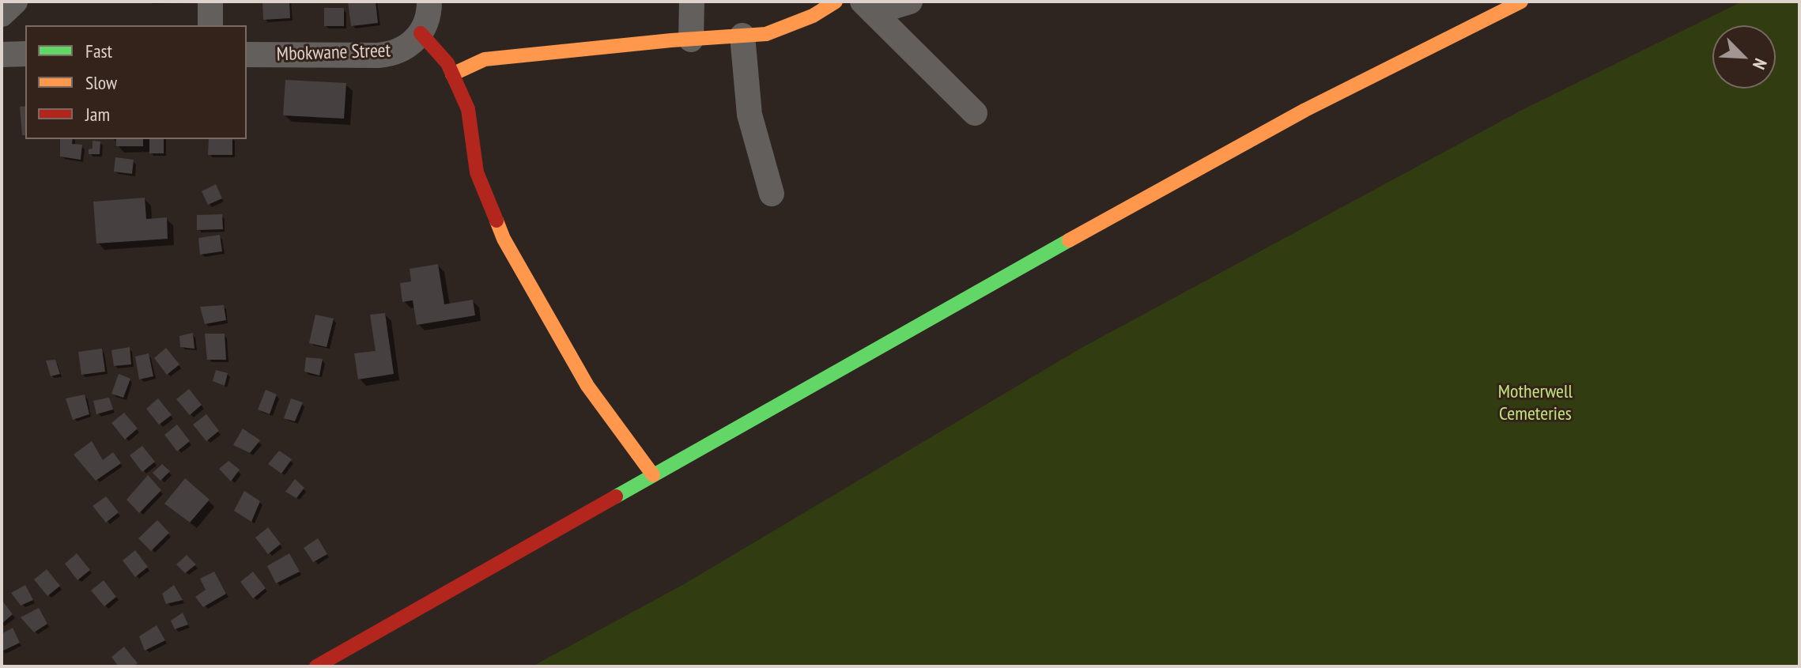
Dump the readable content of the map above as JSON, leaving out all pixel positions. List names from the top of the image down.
{
  "streets": {
    "street": ["Mbokwane Street"]
  },
  "parks": ["Motherwell Cemeteries"],
  "legend": ["Fast", "Slow", "Jam"],
  "north": "bottom right"
}
